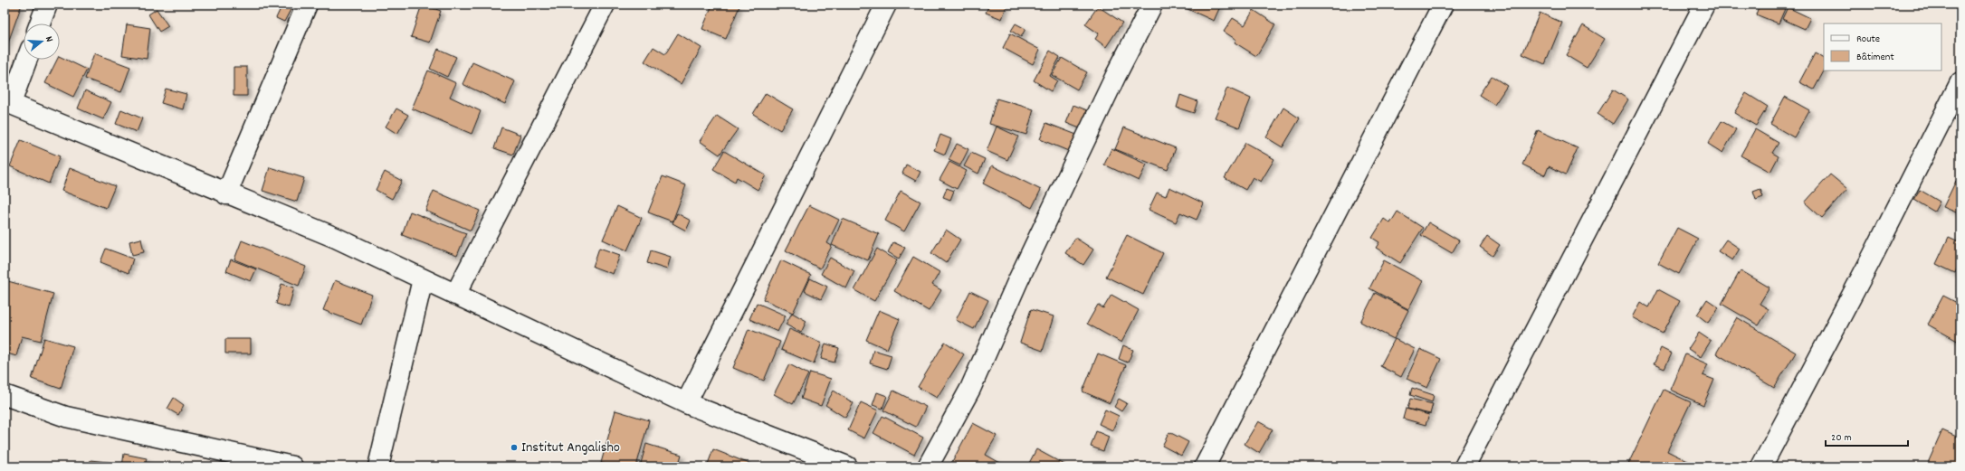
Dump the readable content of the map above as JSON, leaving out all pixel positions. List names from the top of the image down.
{
  "places": ["Institut Angalisho"],
  "legend": ["Route", "Bâtiment"],
  "scale_bar": "20 m",
  "north": "right"
}
